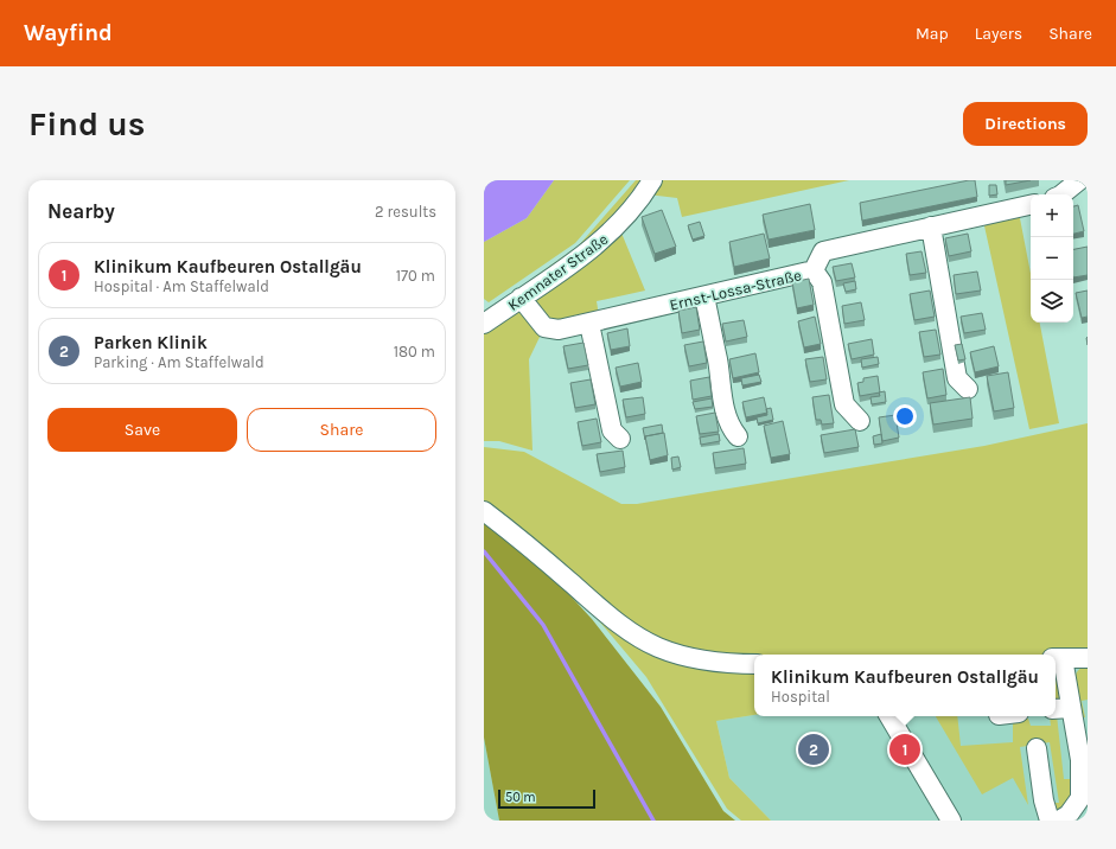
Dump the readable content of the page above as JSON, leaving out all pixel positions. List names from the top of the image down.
{
  "streets": {
    "street": ["Kemnater Straße", "Ernst-Lossa-Straße"]
  },
  "crossings": [
    ["Kemnater Straße", "Ernst-Lossa-Straße"]
  ],
  "scale_bar": "50 m",
  "page": {
    "header": "Wayfind",
    "nav": ["Map", "Layers", "Share"],
    "buttons": [
      "Directions",
      ["Save", "Share"]
    ],
    "title": "Find us",
    "heading": ["Nearby", "2 results"],
    "map_buttons": ["+", "−"],
    "list": [
      {
        "mark": "1",
        "name": "Klinikum Kaufbeuren Ostallgäu",
        "note": "Hospital · Am Staffelwald",
        "value": "170 m"
      },
      {
        "mark": "2",
        "name": "Parken Klinik",
        "note": "Parking · Am Staffelwald",
        "value": "180 m"
      }
    ],
    "popup": ["Klinikum Kaufbeuren Ostallgäu", "Hospital"],
    "pins": ["1", "2"],
    "scale": "50 m"
  }
}
